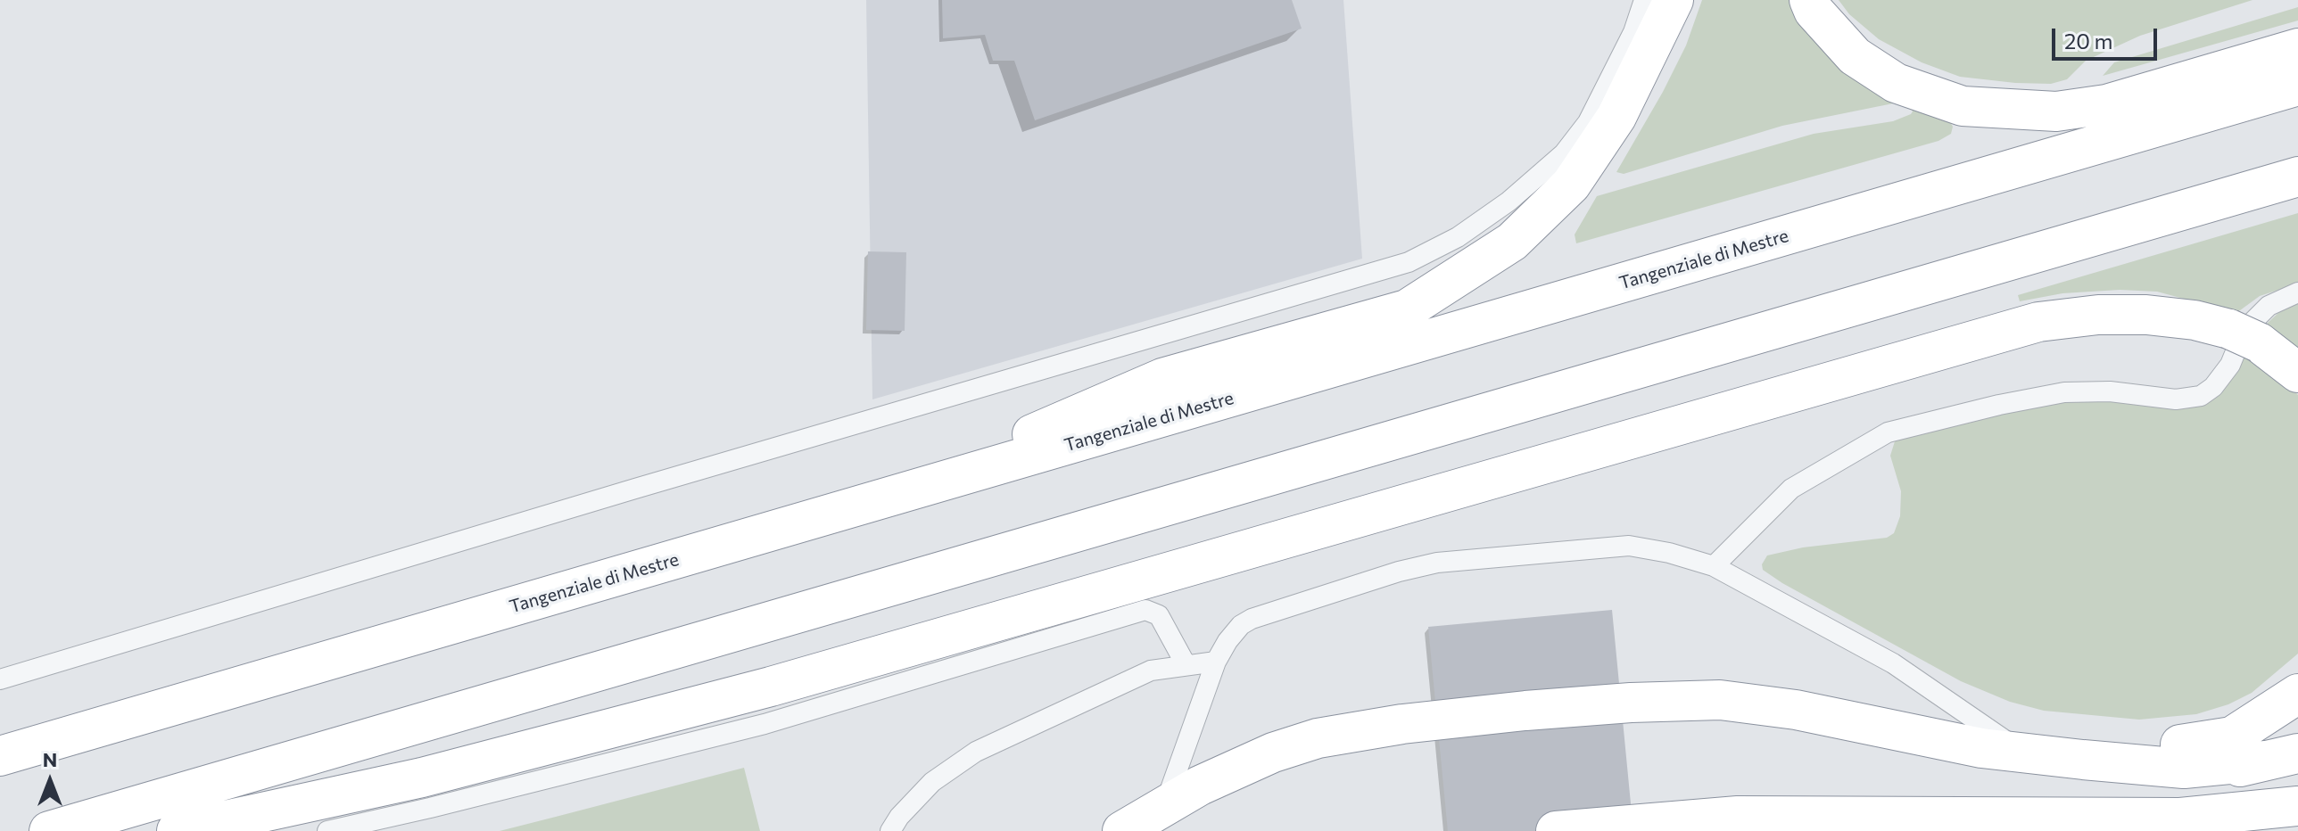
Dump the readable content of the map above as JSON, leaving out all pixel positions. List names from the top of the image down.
{
  "streets": {
    "highway": ["Tangenziale di Mestre"]
  },
  "scale_bar": "20 m",
  "north": "top"
}
